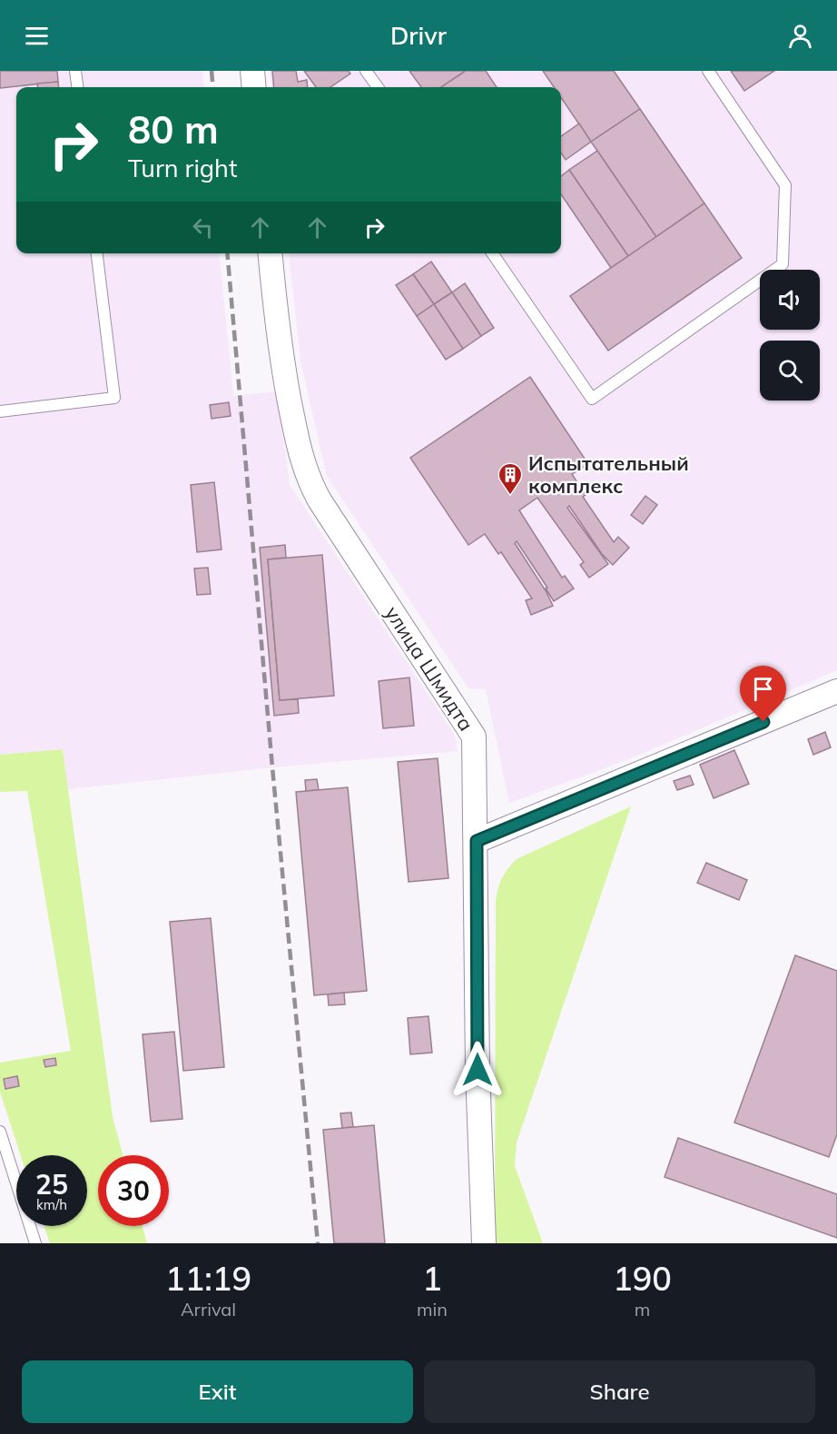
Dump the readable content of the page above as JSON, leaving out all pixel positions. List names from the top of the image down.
{
  "streets": {
    "street": ["улица Шмидта"]
  },
  "places": {
    "building": ["Испытательный комплекс"]
  },
  "page": {
    "header": "Drivr",
    "turn": ["80 m", "Turn right"],
    "speed": "25 km/h",
    "limit": "30",
    "eta": [
      "11:19",
      "Arrival",
      "1",
      "min",
      "190",
      "m"
    ],
    "buttons": ["Exit", "Share"]
  }
}
